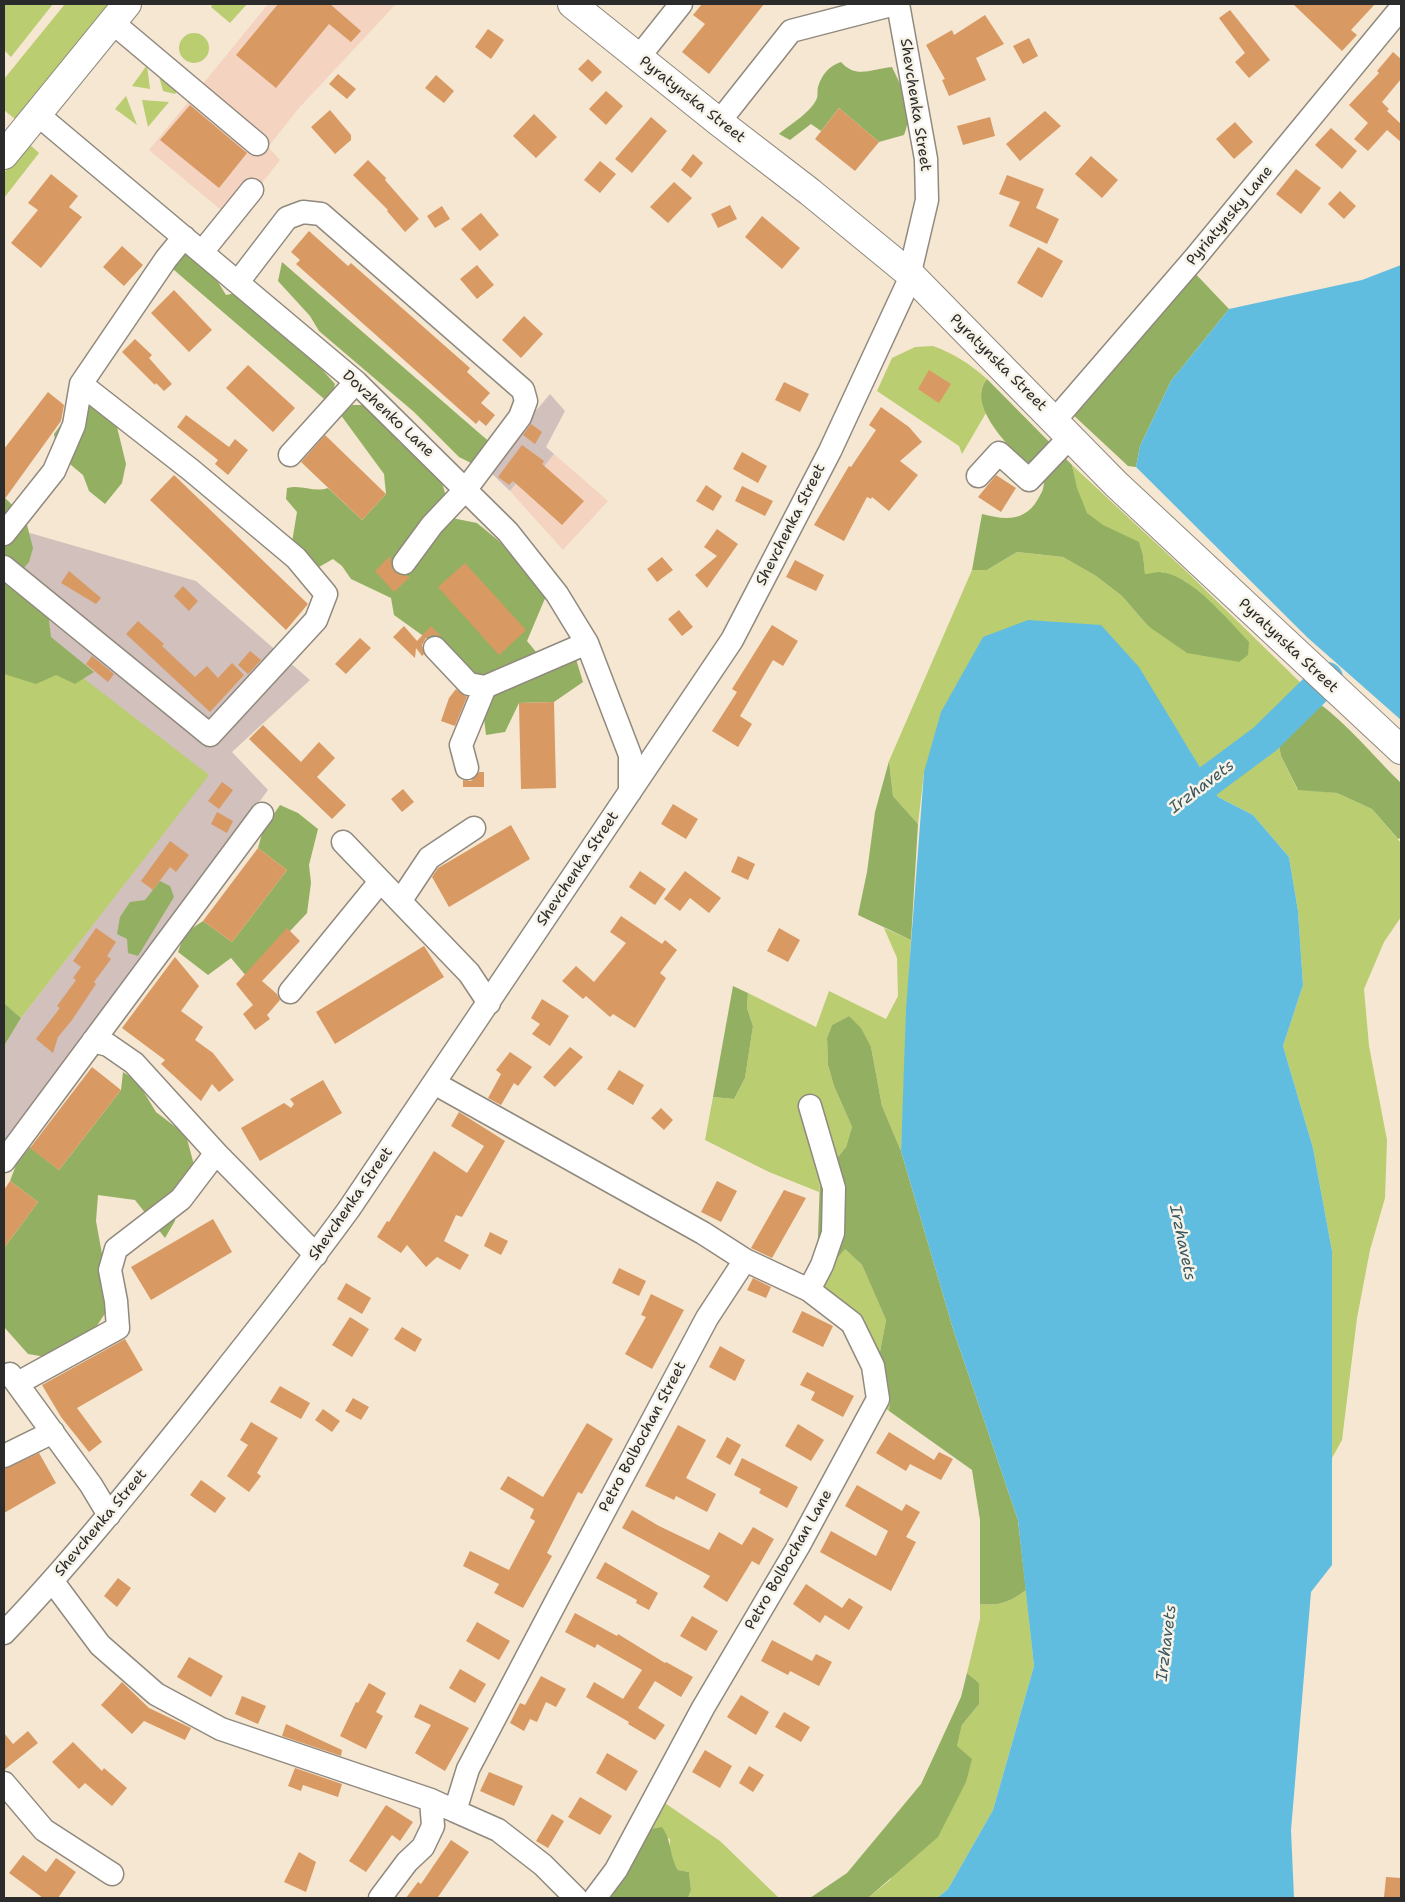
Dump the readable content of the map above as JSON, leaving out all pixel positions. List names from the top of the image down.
{
  "streets": {
    "main road": ["Pyratynska Street"],
    "street": [
      "Shevchenka Street",
      "Pyriatynsky Lane",
      "Dovzhenko Lane",
      "Petro Bolbochan Street",
      "Petro Bolbochan Lane"
    ]
  },
  "crossings": [
    ["Pyratynska Street", "Shevchenka Street"],
    ["Pyratynska Street", "Pyriatynsky Lane"],
    ["Shevchenka Street", "Dovzhenko Lane"],
    ["Petro Bolbochan Street", "Petro Bolbochan Lane"]
  ],
  "water": ["Irzhavets"]
}
